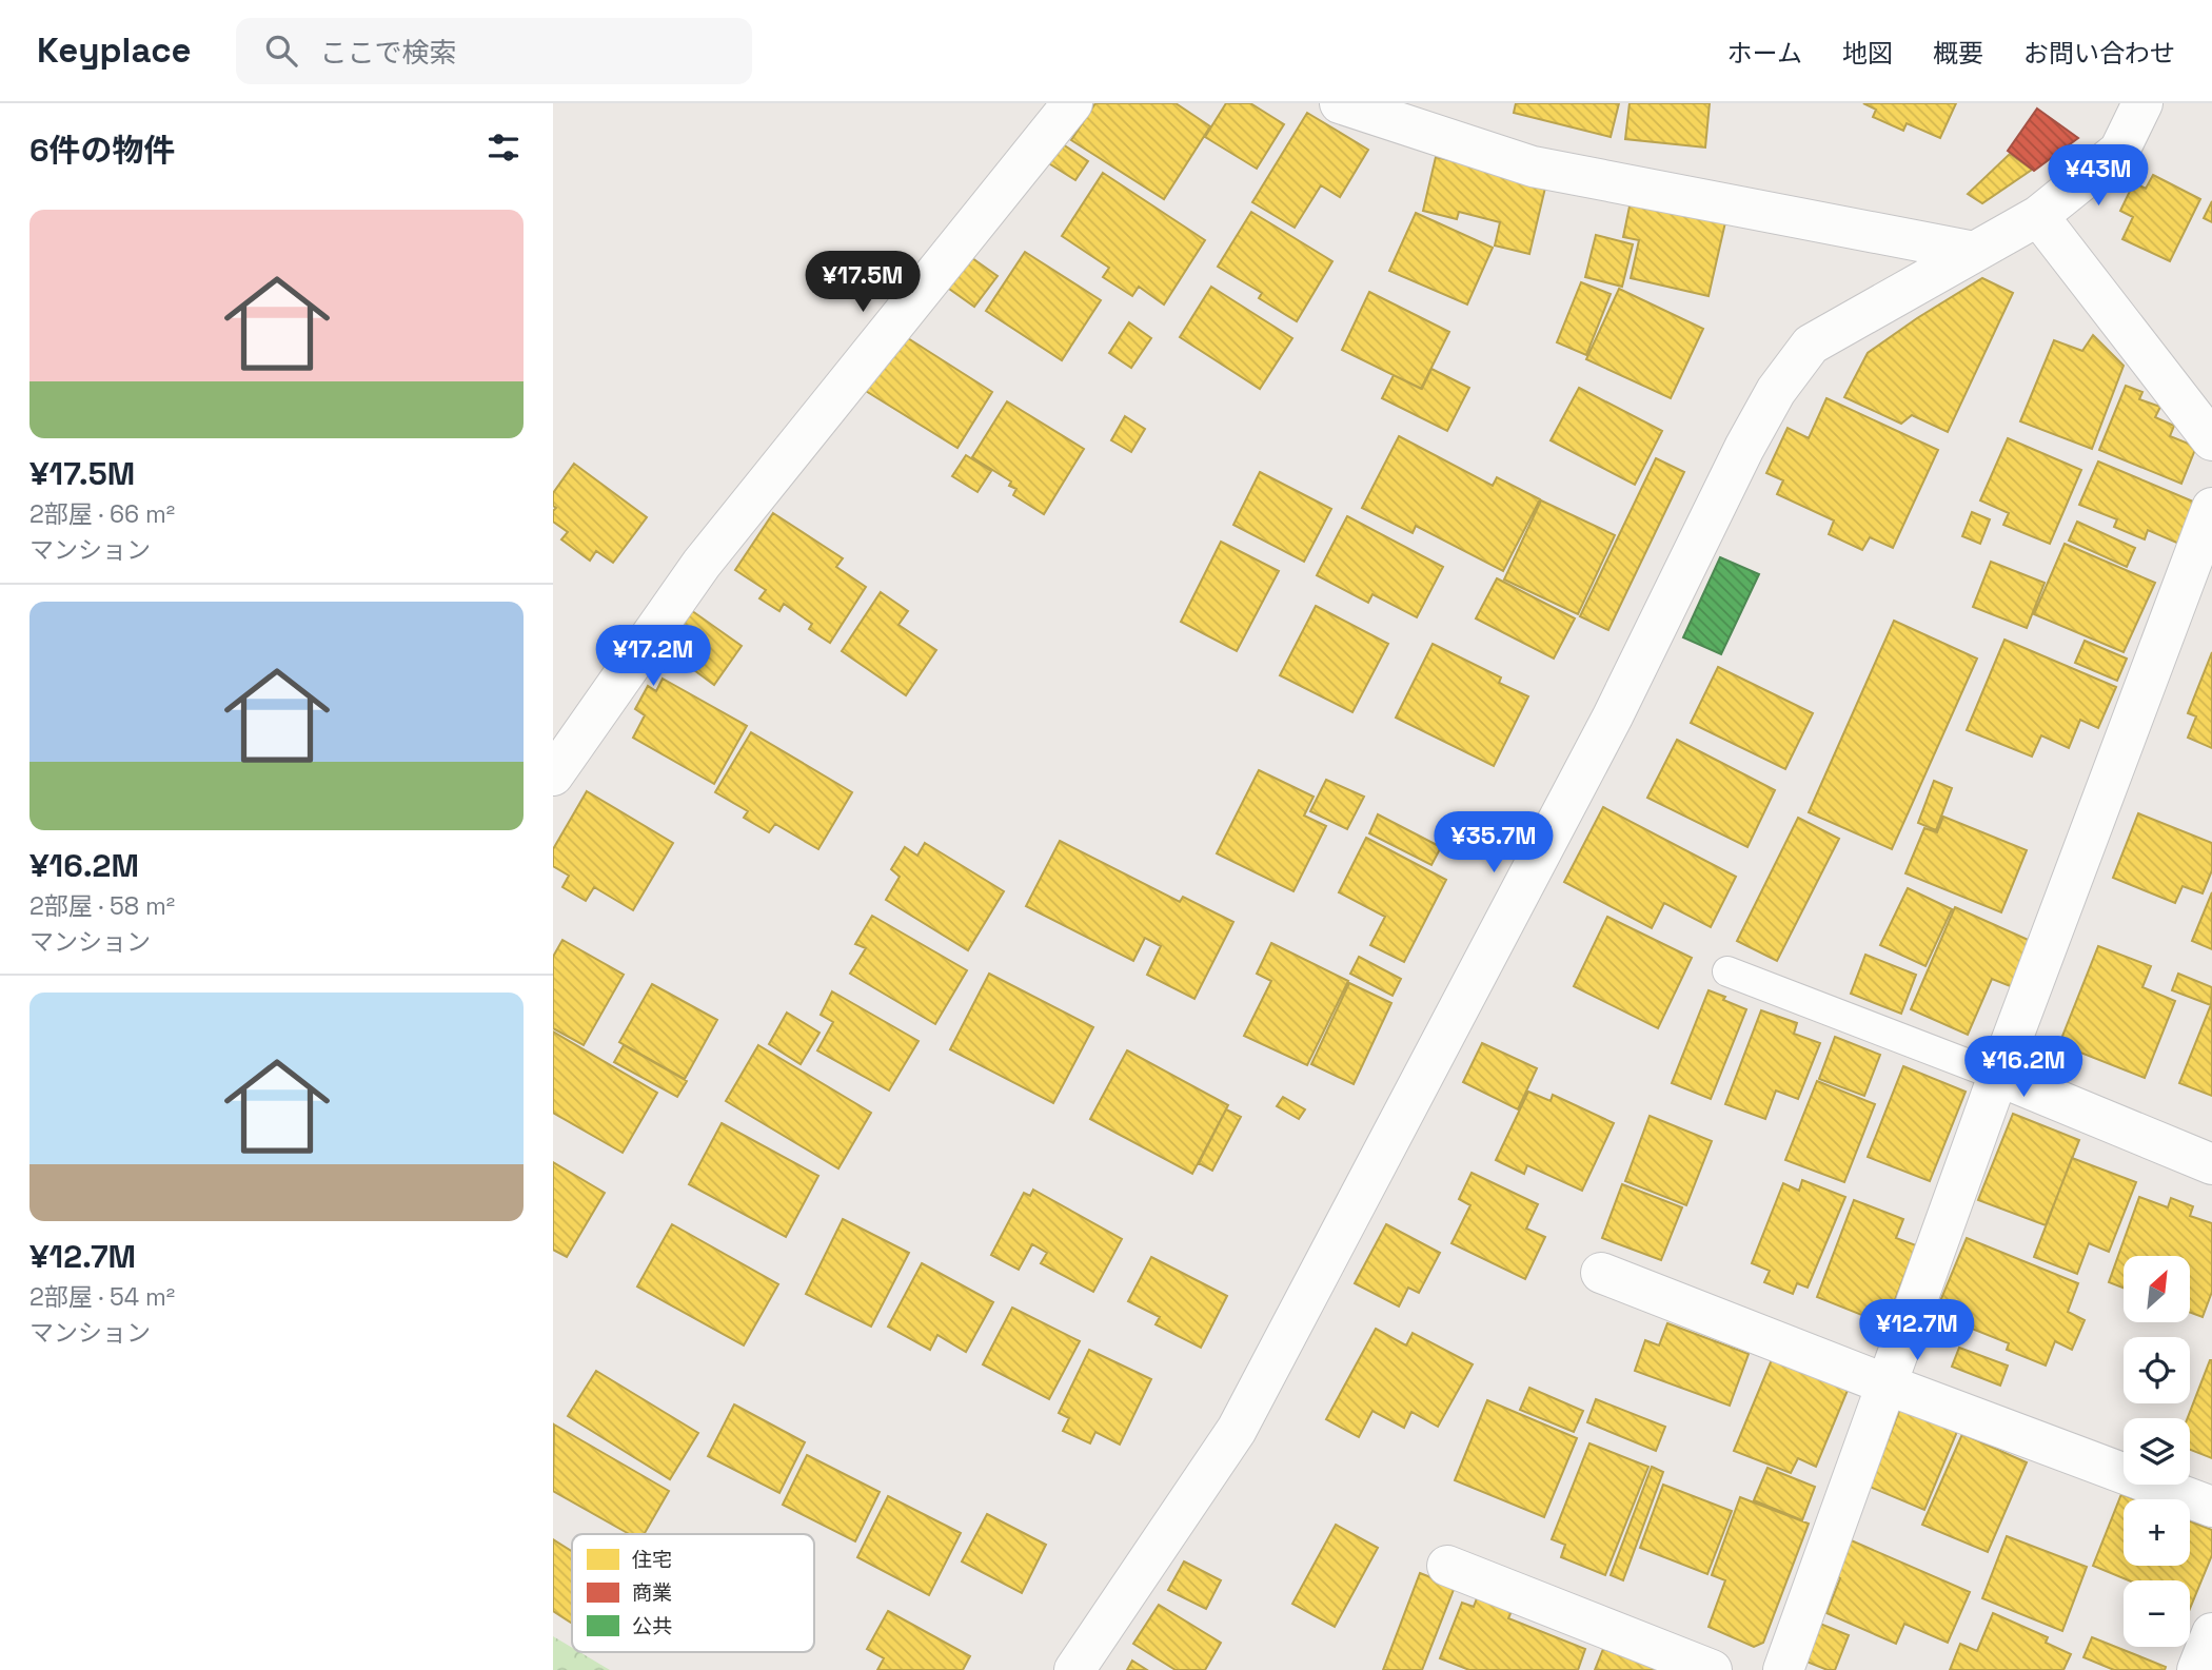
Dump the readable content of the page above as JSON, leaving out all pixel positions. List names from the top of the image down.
{
  "legend": ["住宅", "商業", "公共"],
  "north": "top right",
  "page": {
    "header": "Keyplace",
    "search": "ここで検索",
    "nav": [
      "ホーム",
      "地図",
      "概要",
      "お問い合わせ"
    ],
    "heading": "6件の物件",
    "price": [
      "¥43M",
      "¥17.5M",
      "¥17.2M",
      "¥35.7M",
      "¥16.2M",
      "¥12.7M"
    ],
    "list": [
      {
        "name": "¥17.5M",
        "note": "2部屋 · 66 m² · マンション"
      },
      {
        "name": "¥16.2M",
        "note": "2部屋 · 58 m² · マンション"
      },
      {
        "name": "¥12.7M",
        "note": "2部屋 · 54 m² · マンション"
      }
    ],
    "map_buttons": ["+", "−"]
  }
}
